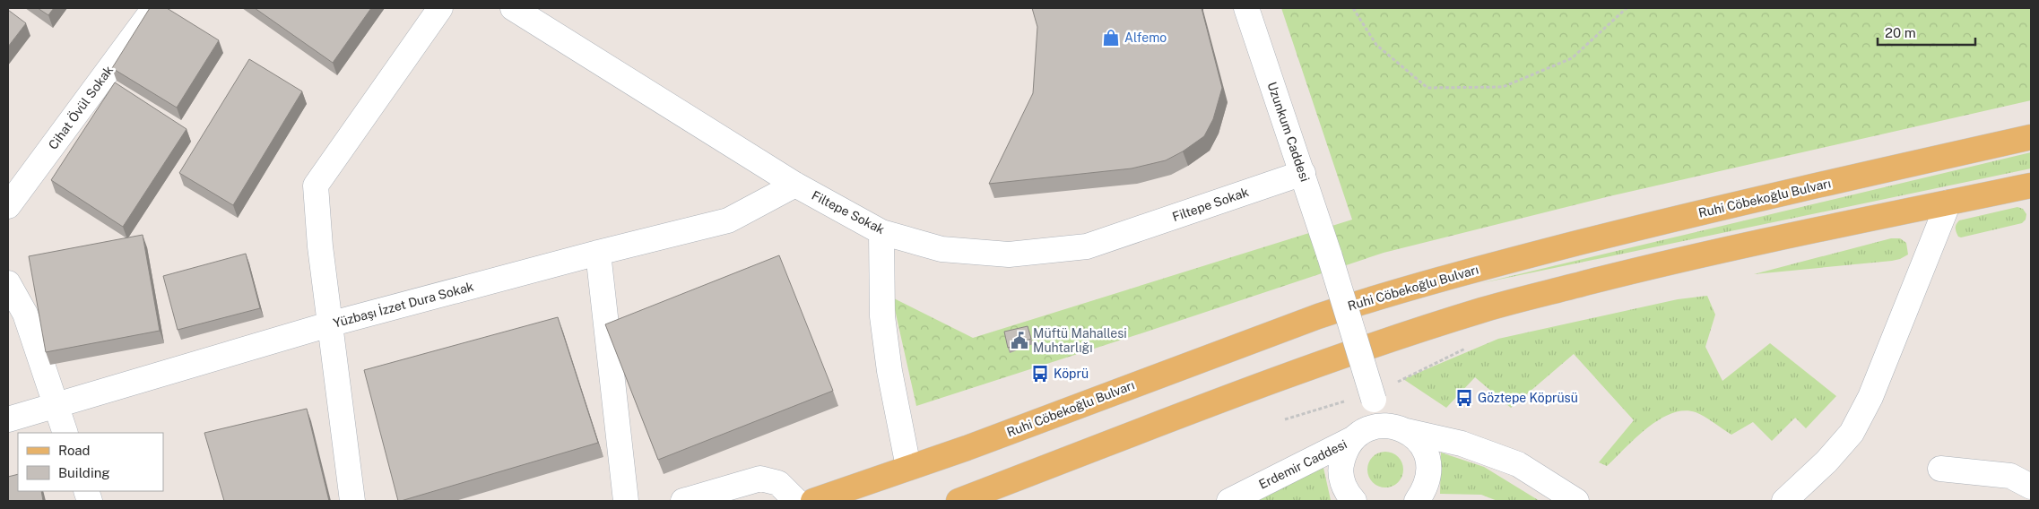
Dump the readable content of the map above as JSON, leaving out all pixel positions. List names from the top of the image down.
{
  "streets": {
    "main road": ["Ruhi Cöbekoğlu Bulvarı"],
    "street": [
      "Cihat Övül Sokak",
      "Uzunkum Caddesi",
      "Filtepe Sokak",
      "Yüzbaşı İzzet Dura Sokak",
      "Erdemir Caddesi"
    ]
  },
  "crossings": [
    ["Uzunkum Caddesi", "Filtepe Sokak"],
    ["Uzunkum Caddesi", "Erdemir Caddesi"],
    ["Filtepe Sokak", "Yüzbaşı İzzet Dura Sokak"]
  ],
  "places": {
    "shop": ["Alfemo"],
    "public building": ["Müftü Mahallesi Muhtarlığı"],
    "bus stop": ["Köprü", "Göztepe Köprüsü"]
  },
  "legend": ["Road", "Building"],
  "scale_bar": "20 m"
}
